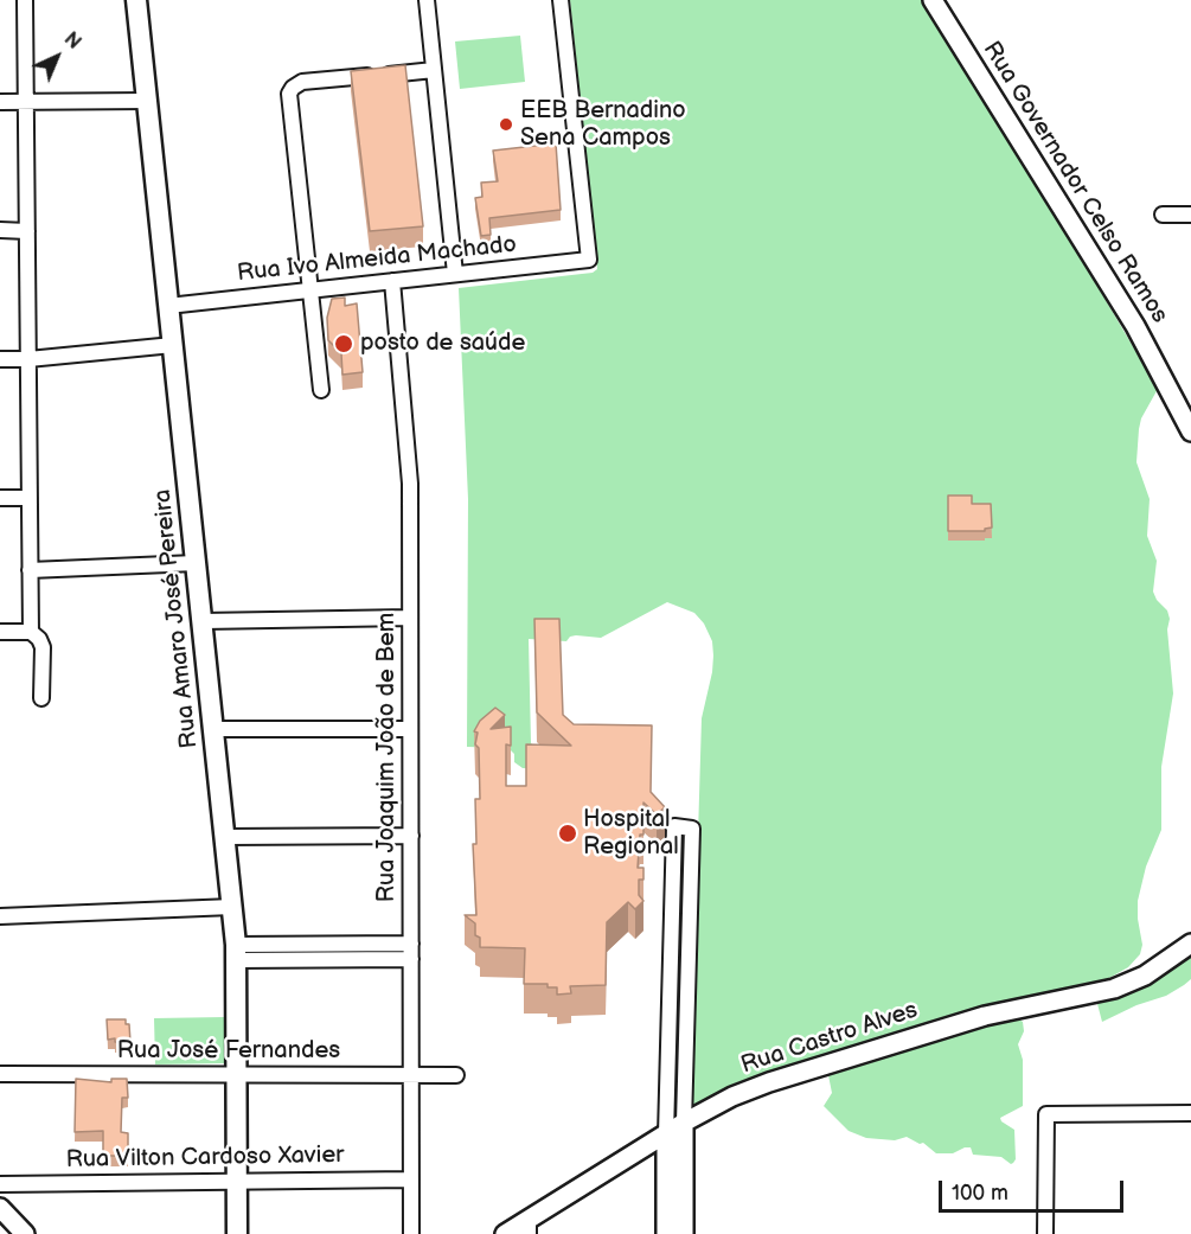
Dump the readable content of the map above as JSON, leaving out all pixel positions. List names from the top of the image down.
{
  "streets": {
    "main road": ["Rua Amaro José Pereira"],
    "street": [
      "Rua Governador Celso Ramos",
      "Rua Ivo Almeida Machado",
      "Rua Joaquim João de Bem",
      "Rua Castro Alves",
      "Rua José Fernandes",
      "Rua Vilton Cardoso Xavier"
    ]
  },
  "crossings": [
    ["Rua Ivo Almeida Machado", "Rua Amaro José Pereira"],
    ["Rua Ivo Almeida Machado", "Rua Joaquim João de Bem"],
    ["Rua Amaro José Pereira", "Rua José Fernandes"],
    ["Rua Amaro José Pereira", "Rua Vilton Cardoso Xavier"],
    ["Rua Joaquim João de Bem", "Rua José Fernandes"],
    ["Rua Joaquim João de Bem", "Rua Vilton Cardoso Xavier"]
  ],
  "places": ["EEB Bernadino Sena Campos", "posto de saúde", "Hospital Regional"],
  "scale_bar": "100 m",
  "north": "top right"
}
